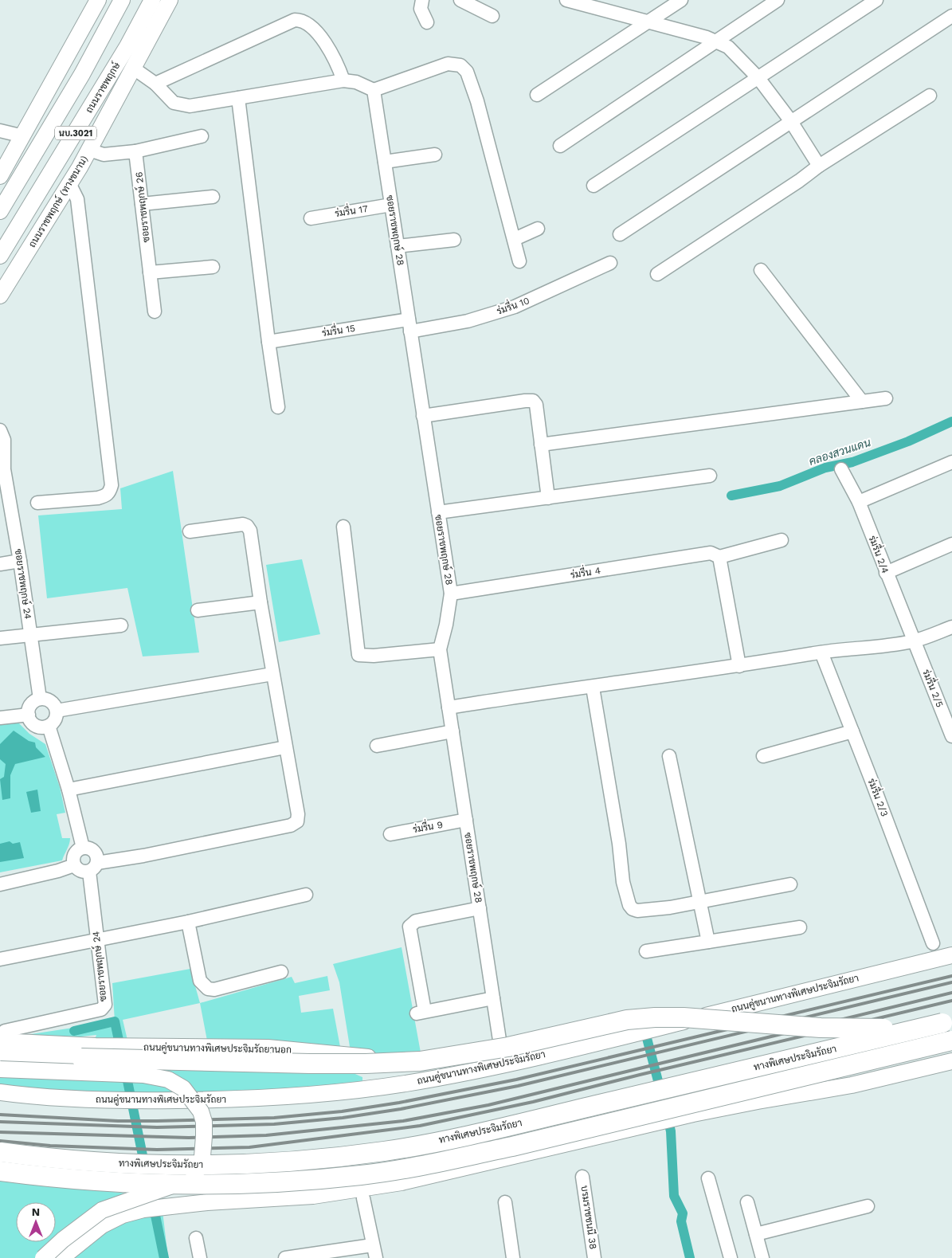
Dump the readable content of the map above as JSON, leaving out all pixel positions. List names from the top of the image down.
{
  "streets": {
    "highway": ["ทางพิเศษประจิมรัถยา"],
    "main road": [
      "ถนนราชพฤกษ์",
      "นบ.3021",
      "ถนนราชพฤกษ์ (ทางขนาน)",
      "ถนนคู่ขนานทางพิเศษประจิมรัถยา",
      "ถนนคู่ขนานทางพิเศษประจิมรัถยานอก"
    ],
    "street": [
      "ซอยราชพฤกษ์ 26",
      "ร่มรื่น 17",
      "ซอยราชพฤกษ์ 28",
      "ร่มรื่น 10",
      "ร่มรื่น 15",
      "ร่มรื่น 2/4",
      "ร่มรื่น 4",
      "ซอยราชพฤกษ์ 24",
      "ร่มรื่น 2/5",
      "ร่มรื่น 2/3",
      "ร่มรื่น 9",
      "บรมราชชนนี 38"
    ]
  },
  "crossings": [
    ["ร่มรื่น 17", "ซอยราชพฤกษ์ 28"],
    ["ซอยราชพฤกษ์ 28", "ร่มรื่น 10"],
    ["ซอยราชพฤกษ์ 28", "ร่มรื่น 15"],
    ["ซอยราชพฤกษ์ 28", "ร่มรื่น 4"],
    ["ซอยราชพฤกษ์ 28", "ร่มรื่น 9"],
    ["ซอยราชพฤกษ์ 28", "ถนนคู่ขนานทางพิเศษประจิมรัถยา"],
    ["ร่มรื่น 10", "ร่มรื่น 15"],
    ["ร่มรื่น 2/4", "ร่มรื่น 2/5"],
    ["ซอยราชพฤกษ์ 24", "ถนนคู่ขนานทางพิเศษประจิมรัถยานอก"],
    ["ถนนคู่ขนานทางพิเศษประจิมรัถยา", "ถนนคู่ขนานทางพิเศษประจิมรัถยานอก"]
  ],
  "water": ["คลองสวนแดน"],
  "north": "top"
}
